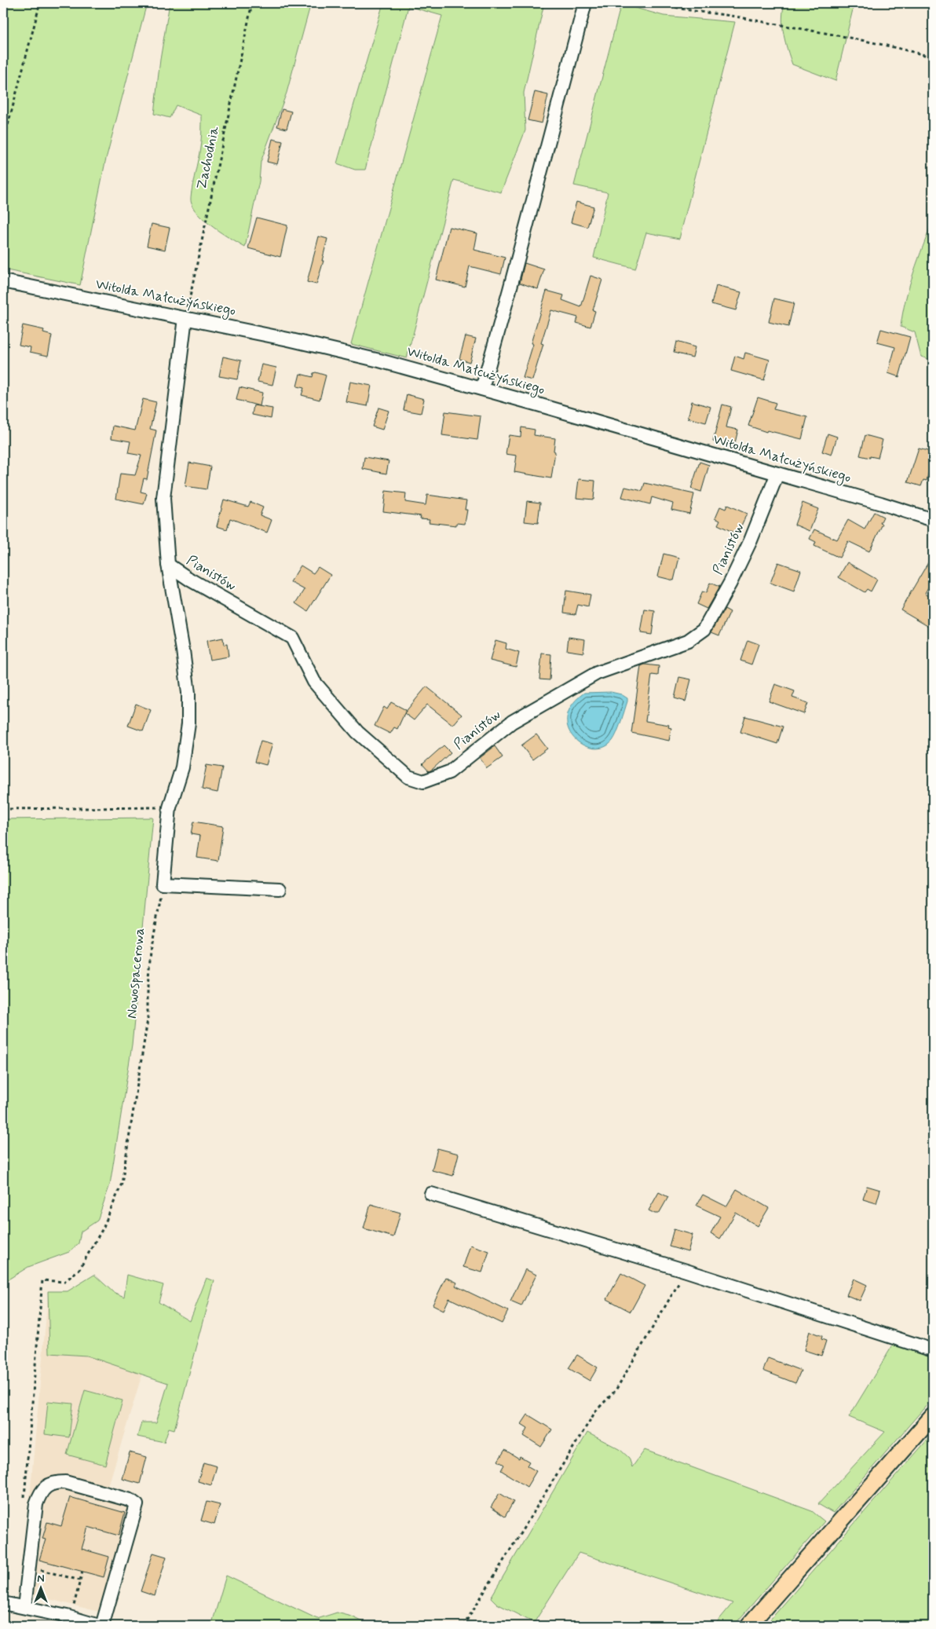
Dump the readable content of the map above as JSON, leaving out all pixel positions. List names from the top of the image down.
{
  "streets": {
    "street": ["Witolda Małcużyńskiego", "Pianistów"],
    "path": ["Zachodnia", "Nowospacerowa"]
  },
  "crossings": [
    ["Zachodnia", "Witolda Małcużyńskiego"],
    ["Witolda Małcużyńskiego", "Pianistów"]
  ],
  "north": "top"
}
